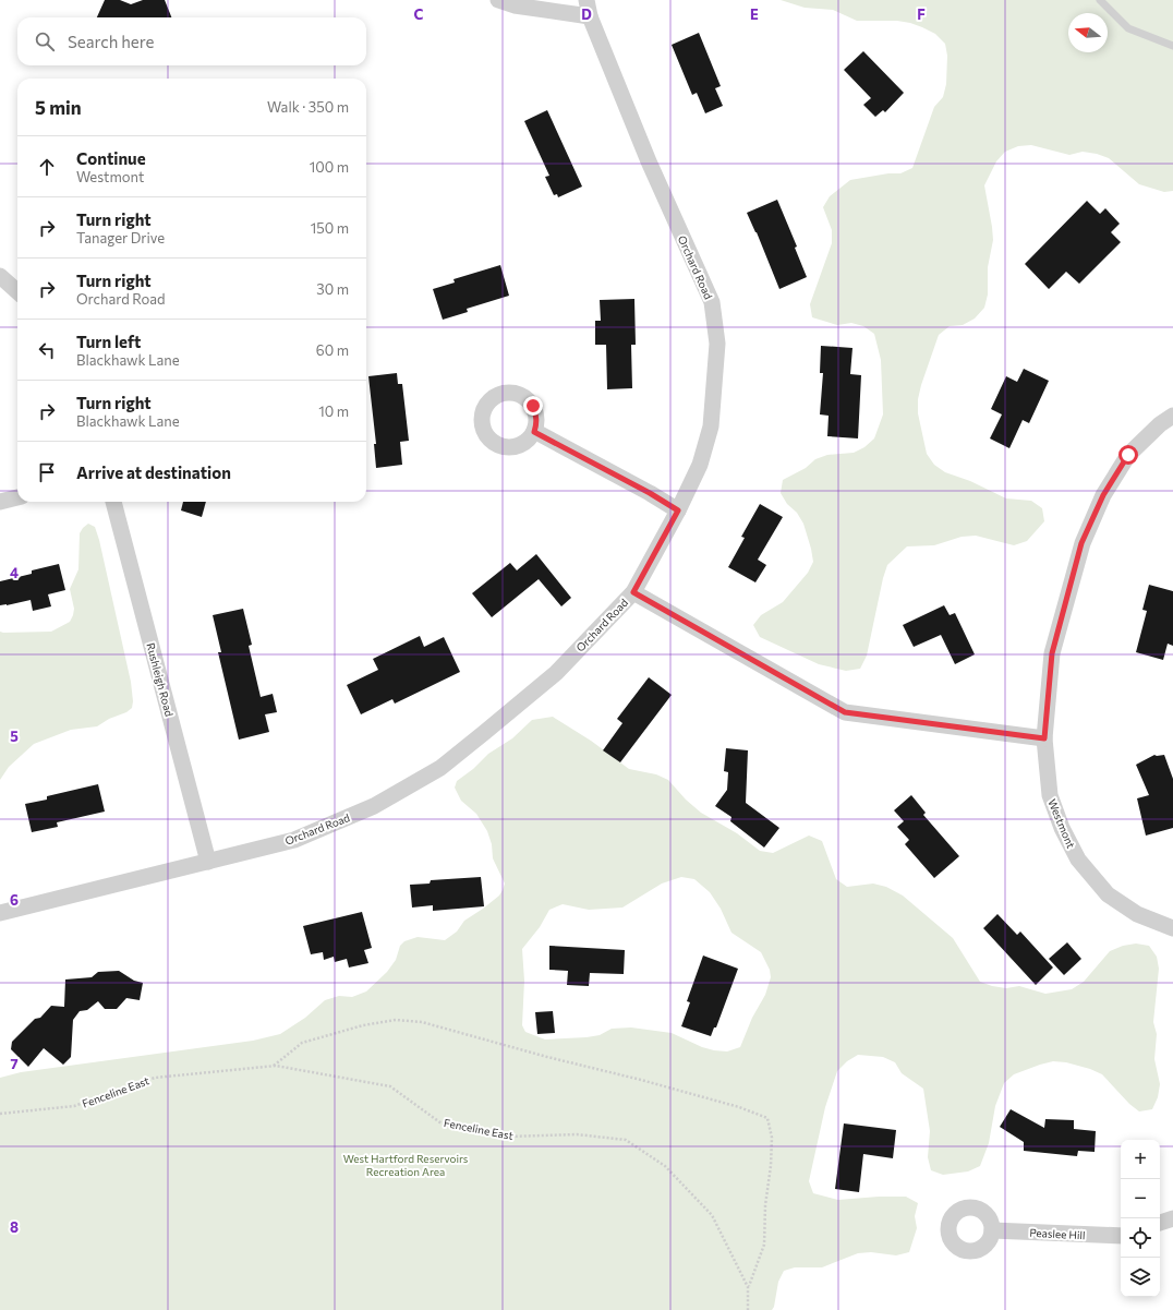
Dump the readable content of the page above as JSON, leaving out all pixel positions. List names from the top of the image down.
{
  "streets": {
    "street": [
      "Orchard Road",
      "Rushleigh Road",
      "Westmont",
      "Peaslee Hill"
    ],
    "path": ["Fenceline East"]
  },
  "crossings": [
    ["Orchard Road", "Rushleigh Road"]
  ],
  "parks": ["West Hartford Reservoirs Recreation Area"],
  "north": "left",
  "page": {
    "search": "Search here",
    "heading": ["5 min", "Walk · 350 m"],
    "list": [
      ["Continue", "Westmont", "100 m"],
      ["Turn right", "Tanager Drive", "150 m"],
      ["Turn right", "Orchard Road", "30 m"],
      ["Turn left", "Blackhawk Lane", "60 m"],
      ["Turn right", "Blackhawk Lane", "10 m"],
      "Arrive at destination"
    ],
    "map_buttons": ["+", "−"]
  },
  "grid": {
    "columns": [
      "C",
      "D",
      "E",
      "F"
    ],
    "rows": [
      "4",
      "5",
      "6",
      "7",
      "8"
    ]
  }
}
